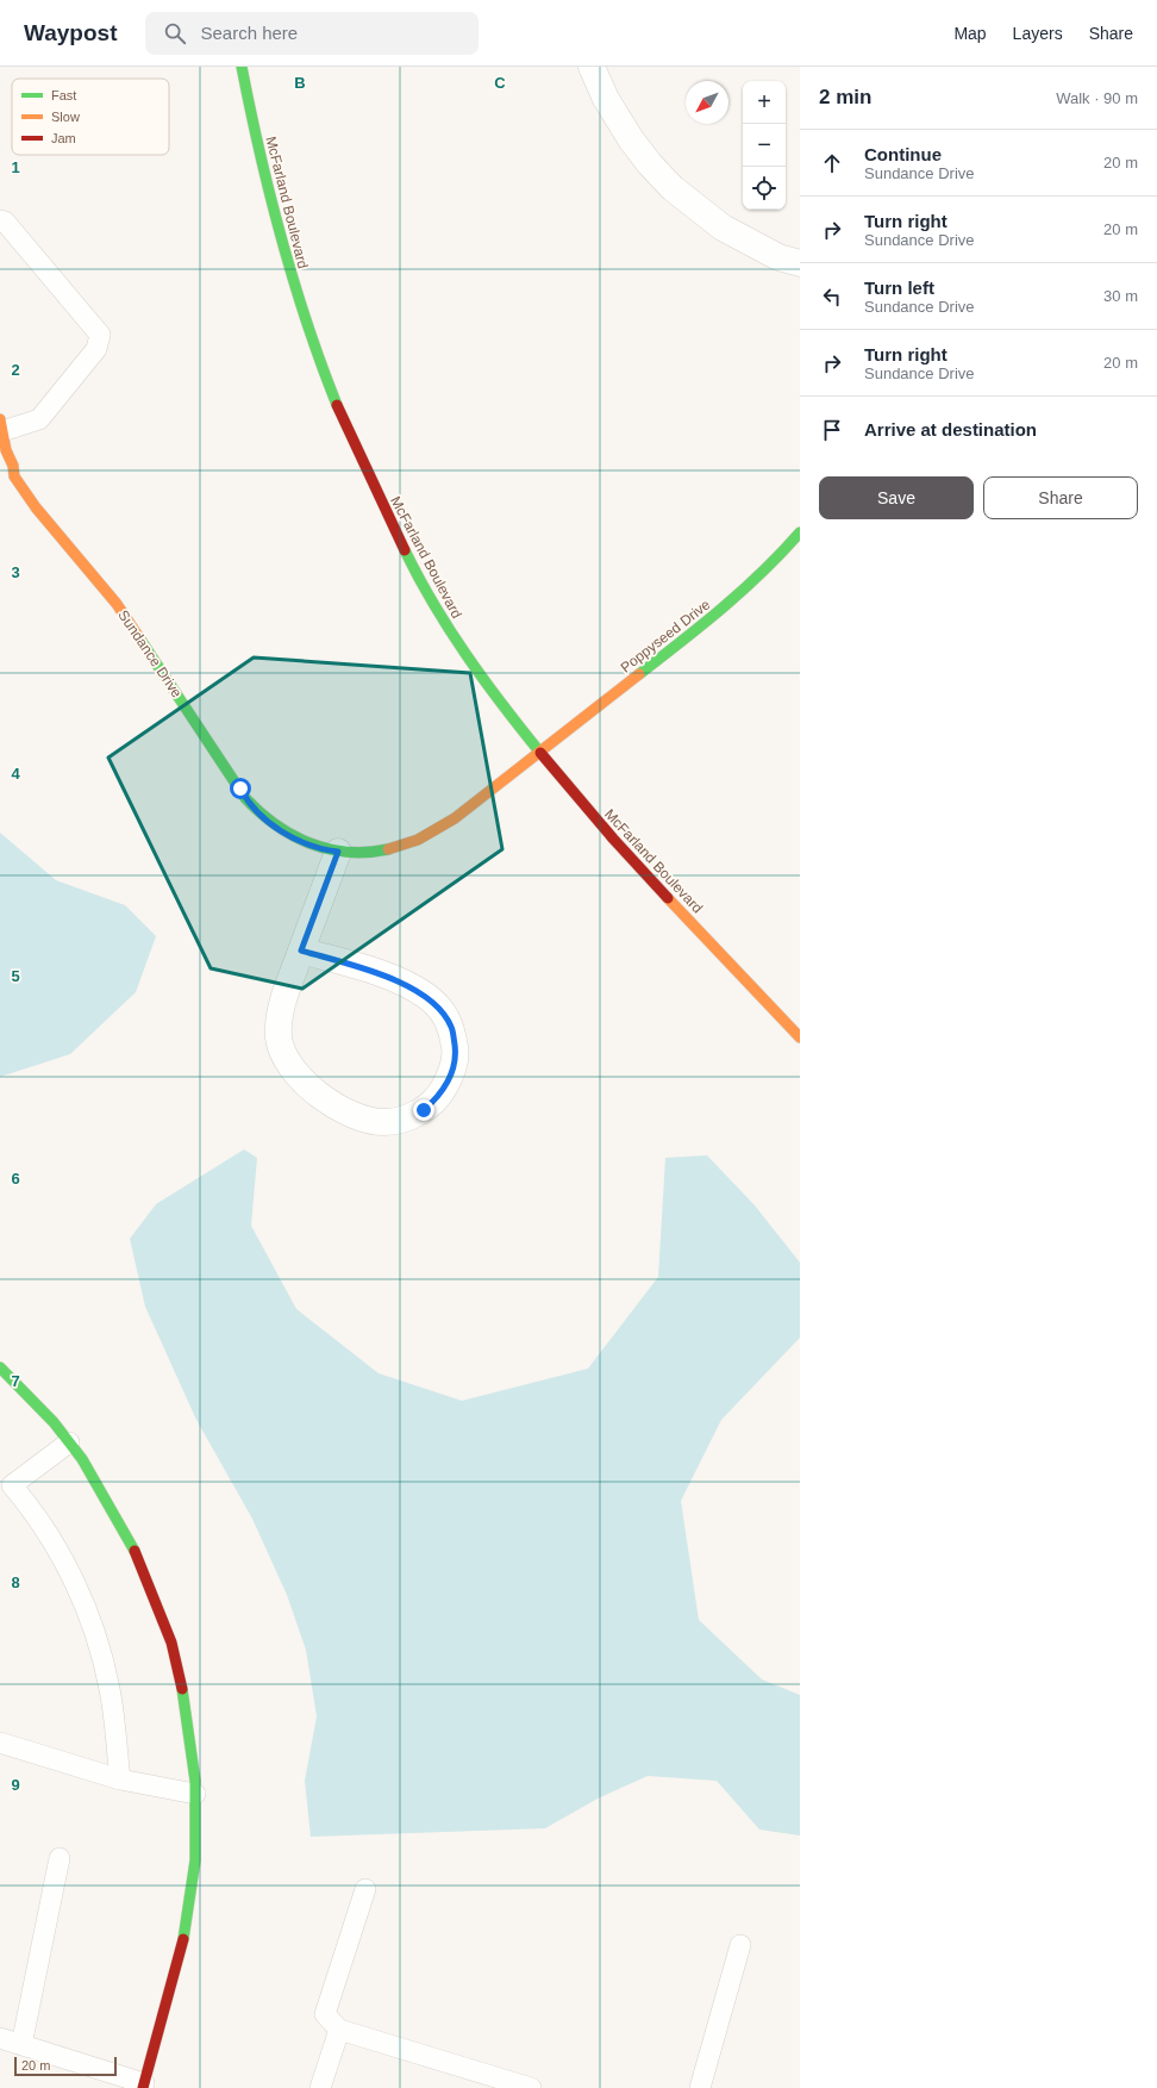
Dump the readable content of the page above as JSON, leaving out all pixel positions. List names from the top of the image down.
{
  "streets": {
    "street": ["McFarland Boulevard", "Poppyseed Drive", "Sundance Drive"]
  },
  "crossings": [
    ["McFarland Boulevard", "Poppyseed Drive"],
    ["McFarland Boulevard", "Sundance Drive"],
    ["Poppyseed Drive", "Sundance Drive"]
  ],
  "legend": ["Fast", "Slow", "Jam"],
  "scale_bar": "20 m",
  "north": "bottom left",
  "page": {
    "header": "Waypost",
    "search": "Search here",
    "nav": ["Map", "Layers", "Share"],
    "heading": ["2 min", "Walk · 90 m"],
    "map_buttons": ["+", "−"],
    "list": [
      ["Continue", "Sundance Drive", "20 m"],
      ["Turn right", "Sundance Drive", "20 m"],
      ["Turn left", "Sundance Drive", "30 m"],
      ["Turn right", "Sundance Drive", "20 m"],
      "Arrive at destination"
    ],
    "buttons": ["Save", "Share"],
    "scale": "20 m"
  },
  "grid": {
    "columns": ["B", "C"],
    "rows": [
      "1",
      "2",
      "3",
      "4",
      "5",
      "6",
      "7",
      "8",
      "9"
    ]
  }
}
